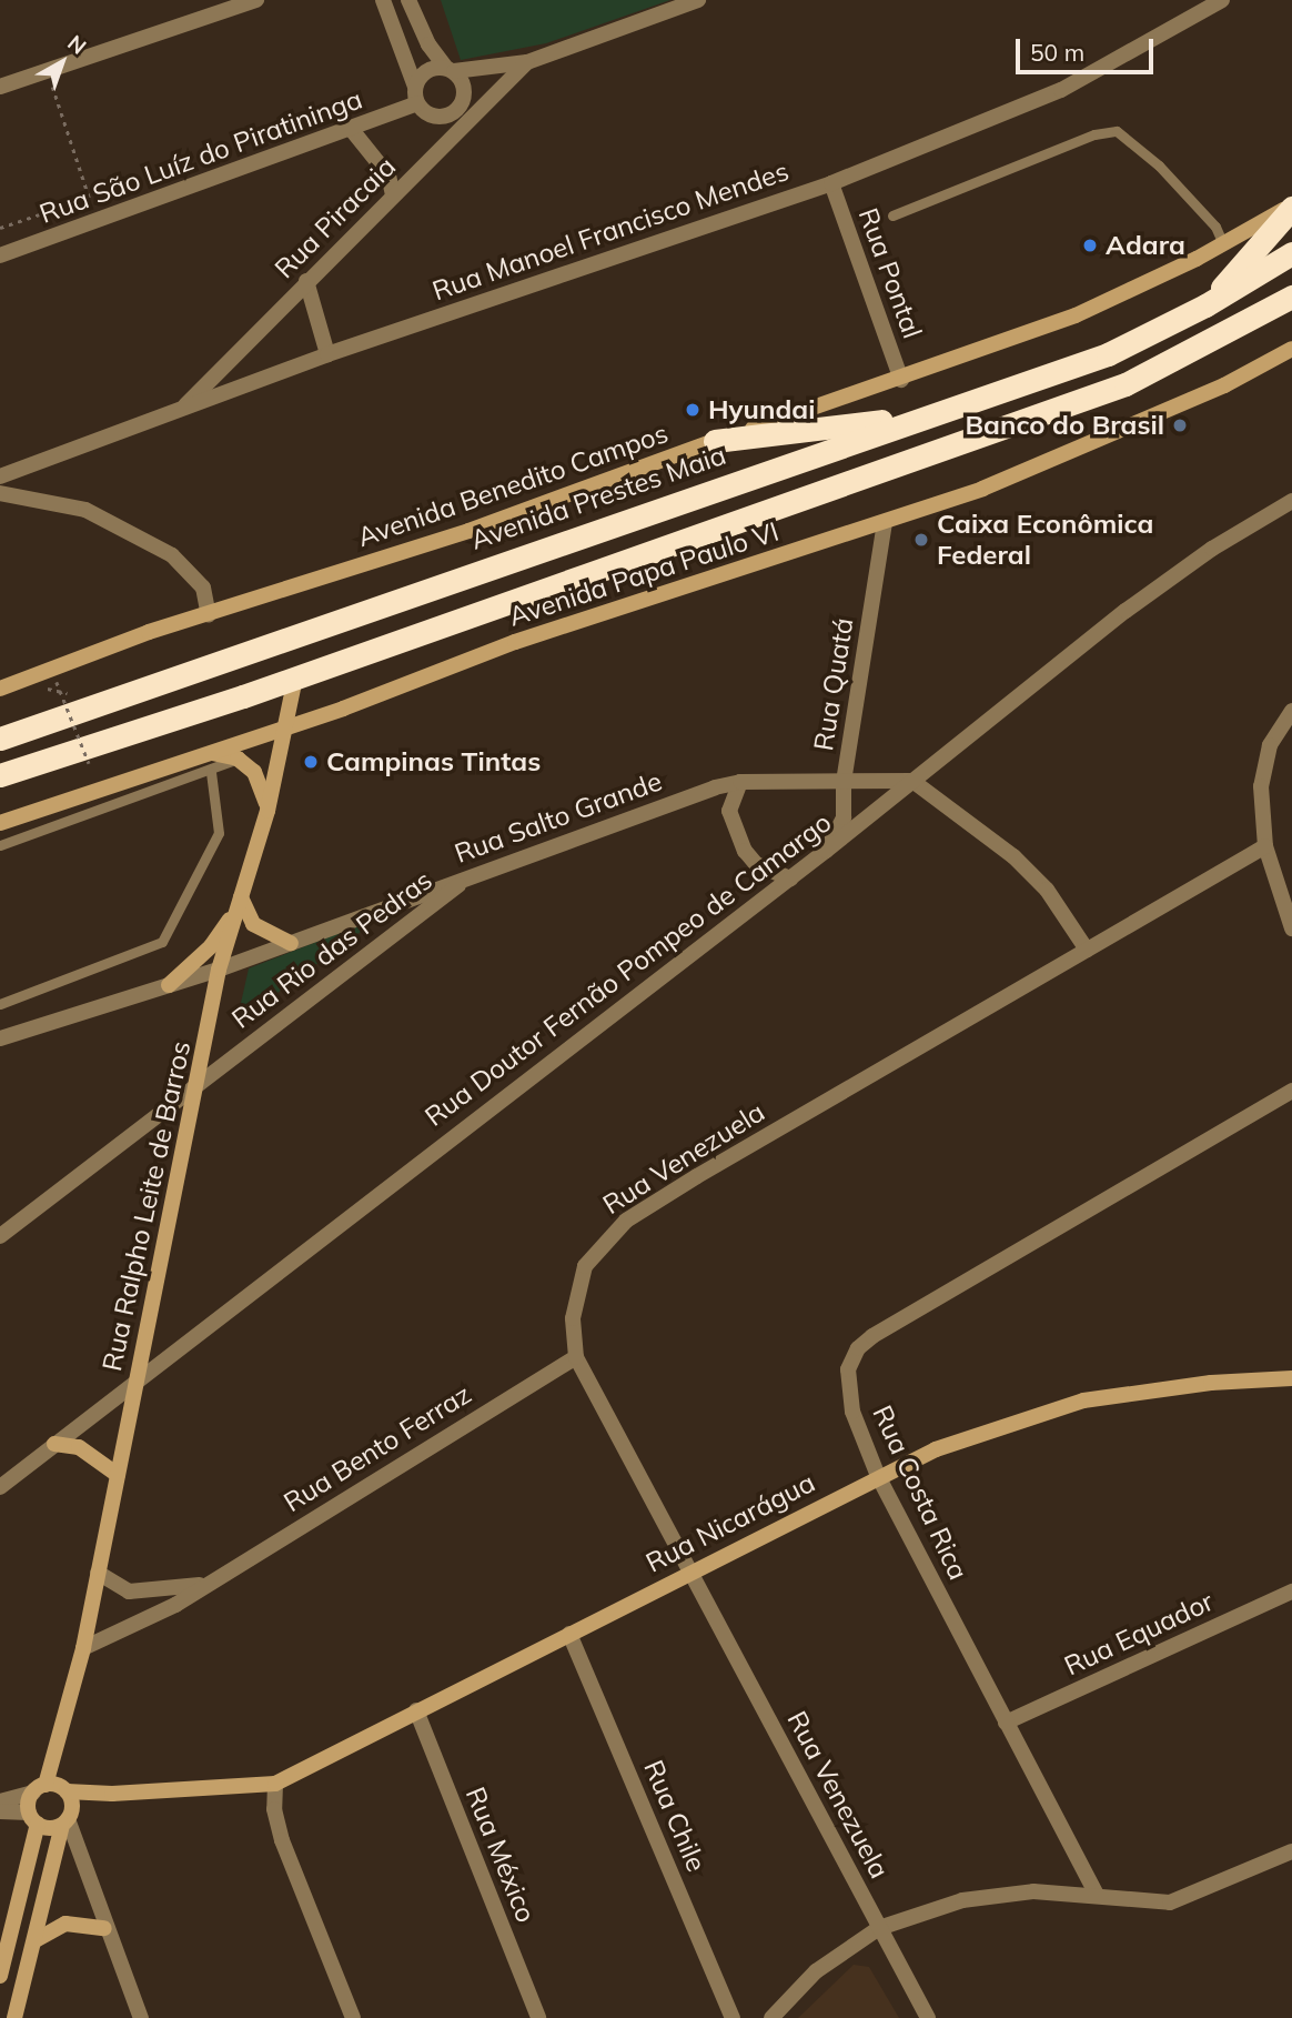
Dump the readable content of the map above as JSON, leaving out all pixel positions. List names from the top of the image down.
{
  "streets": {
    "highway": ["Avenida Prestes Maia"],
    "street": [
      "Rua São Luíz do Piratininga",
      "Rua Piracaia",
      "Rua Manoel Francisco Mendes",
      "Rua Pontal",
      "Avenida Benedito Campos",
      "Avenida Papa Paulo VI",
      "Rua Quatá",
      "Rua Salto Grande",
      "Rua Rio das Pedras",
      "Rua Doutor Fernão Pompeo de Camargo",
      "Rua Venezuela",
      "Rua Ralpho Leite de Barros",
      "Rua Bento Ferraz",
      "Rua Costa Rica",
      "Rua Nicarágua",
      "Rua Equador",
      "Rua Chile",
      "Rua México"
    ]
  },
  "crossings": [
    ["Rua Piracaia", "Rua Manoel Francisco Mendes"],
    ["Rua Manoel Francisco Mendes", "Rua Pontal"],
    ["Rua Pontal", "Avenida Benedito Campos"],
    ["Avenida Papa Paulo VI", "Rua Quatá"],
    ["Avenida Papa Paulo VI", "Rua Ralpho Leite de Barros"],
    ["Rua Quatá", "Rua Salto Grande"],
    ["Rua Quatá", "Rua Doutor Fernão Pompeo de Camargo"],
    ["Rua Salto Grande", "Rua Rio das Pedras"],
    ["Rua Salto Grande", "Rua Doutor Fernão Pompeo de Camargo"],
    ["Rua Salto Grande", "Rua Ralpho Leite de Barros"],
    ["Rua Rio das Pedras", "Rua Ralpho Leite de Barros"],
    ["Rua Doutor Fernão Pompeo de Camargo", "Rua Ralpho Leite de Barros"],
    ["Rua Venezuela", "Rua Bento Ferraz"],
    ["Rua Venezuela", "Rua Nicarágua"],
    ["Rua Ralpho Leite de Barros", "Rua Bento Ferraz"],
    ["Rua Costa Rica", "Rua Nicarágua"],
    ["Rua Costa Rica", "Rua Equador"],
    ["Rua Nicarágua", "Rua Chile"],
    ["Rua Nicarágua", "Rua México"]
  ],
  "places": [
    "Adara",
    "Hyundai",
    "Banco do Brasil",
    "Caixa Econômica Federal",
    "Campinas Tintas"
  ],
  "scale_bar": "50 m",
  "north": "top right"
}
